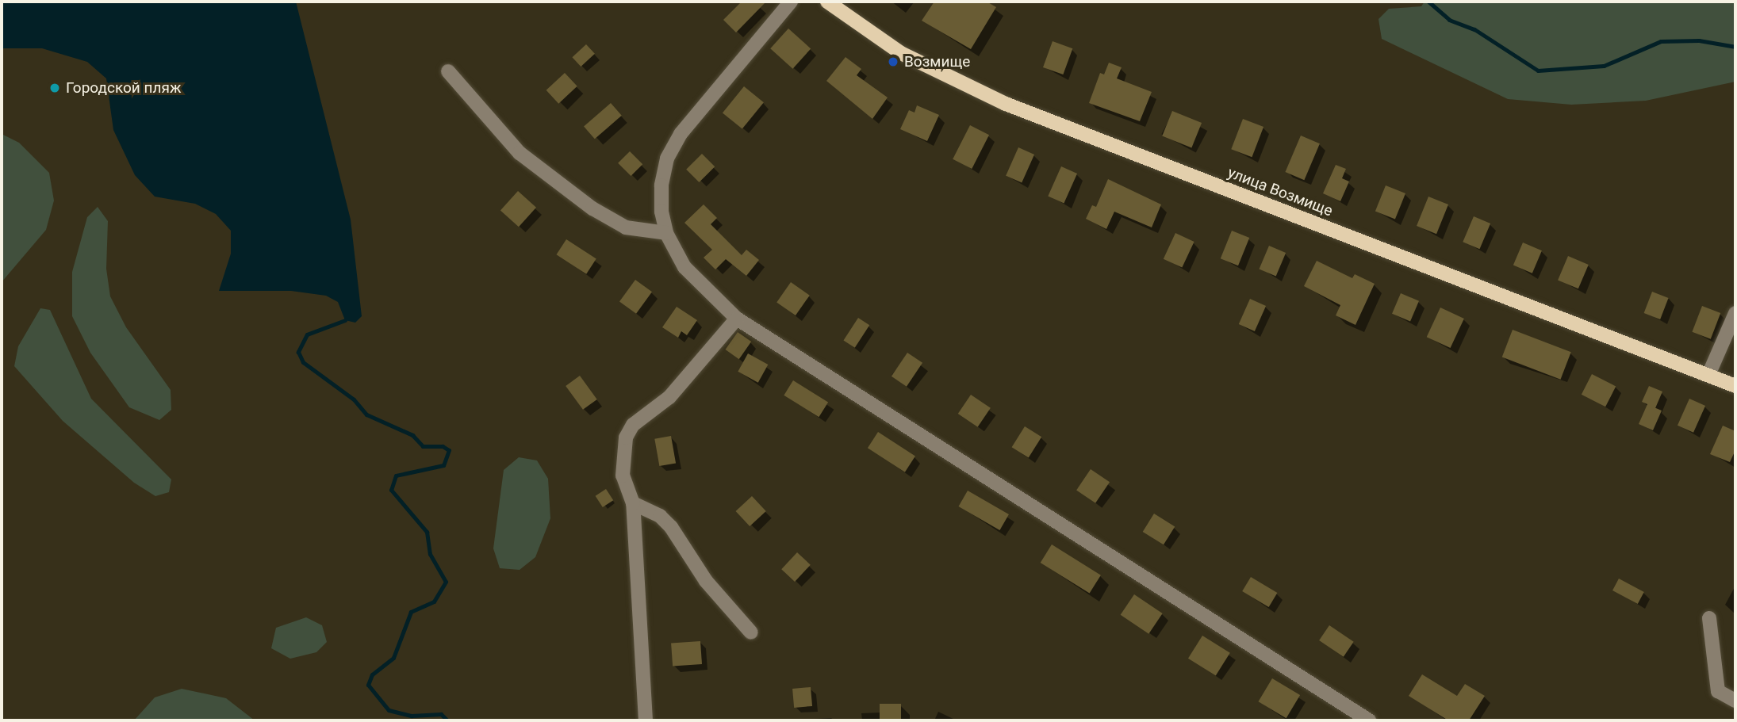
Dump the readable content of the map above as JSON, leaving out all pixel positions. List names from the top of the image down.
{
  "streets": {
    "main road": ["улица Возмище"]
  },
  "places": ["Возмище", "Городской пляж"]
}
